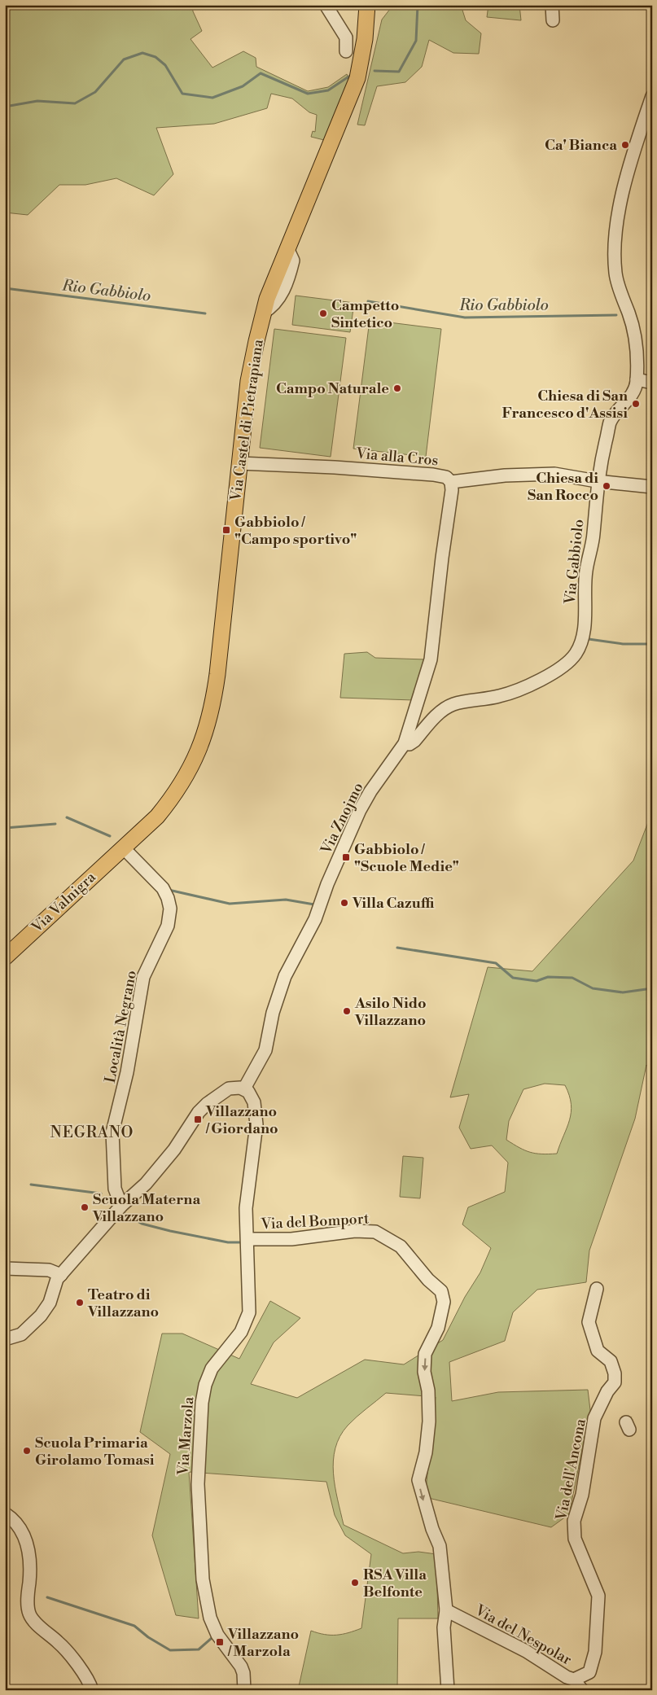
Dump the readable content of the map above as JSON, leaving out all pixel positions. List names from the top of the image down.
{
  "streets": {
    "main road": ["Via Castel di Pietrapiana", "Via Valnigra"],
    "street": [
      "Via alla Cros",
      "Via Gabbiolo",
      "Via Znojmo",
      "Località Negrano",
      "Via del Bomport",
      "Via Marzola",
      "Via dell'Ancona",
      "Via del Nespolar"
    ]
  },
  "crossings": [
    ["Via Castel di Pietrapiana", "Via alla Cros"],
    ["Via Castel di Pietrapiana", "Via Valnigra"],
    ["Via Castel di Pietrapiana", "Località Negrano"],
    ["Via alla Cros", "Via Gabbiolo"],
    ["Via alla Cros", "Via Znojmo"],
    ["Via Gabbiolo", "Via Znojmo"],
    ["Via Znojmo", "Via Marzola"],
    ["Via Valnigra", "Località Negrano"],
    ["Via del Bomport", "Via Marzola"],
    ["Via del Bomport", "Via del Nespolar"],
    ["Via dell'Ancona", "Via del Nespolar"]
  ],
  "districts": ["NEGRANO"],
  "water": ["Rio Gabbiolo"],
  "places": {
    "other": [
      "Ca' Bianca",
      "Campetto Sintetico",
      "Campo Naturale",
      "Chiesa di San Francesco d'Assisi",
      "Chiesa di San Rocco",
      "Villa Cazuffi",
      "Asilo Nido Villazzano",
      "Scuola Materna Villazzano",
      "Teatro di Villazzano",
      "Scuola Primaria Girolamo Tomasi",
      "RSA Villa Belfonte"
    ],
    "transit": [
      "Gabbiolo / \"Campo sportivo\"",
      "Gabbiolo / \"Scuole Medie\"",
      "Villazzano / Giordano",
      "Villazzano / Marzola"
    ]
  }
}
